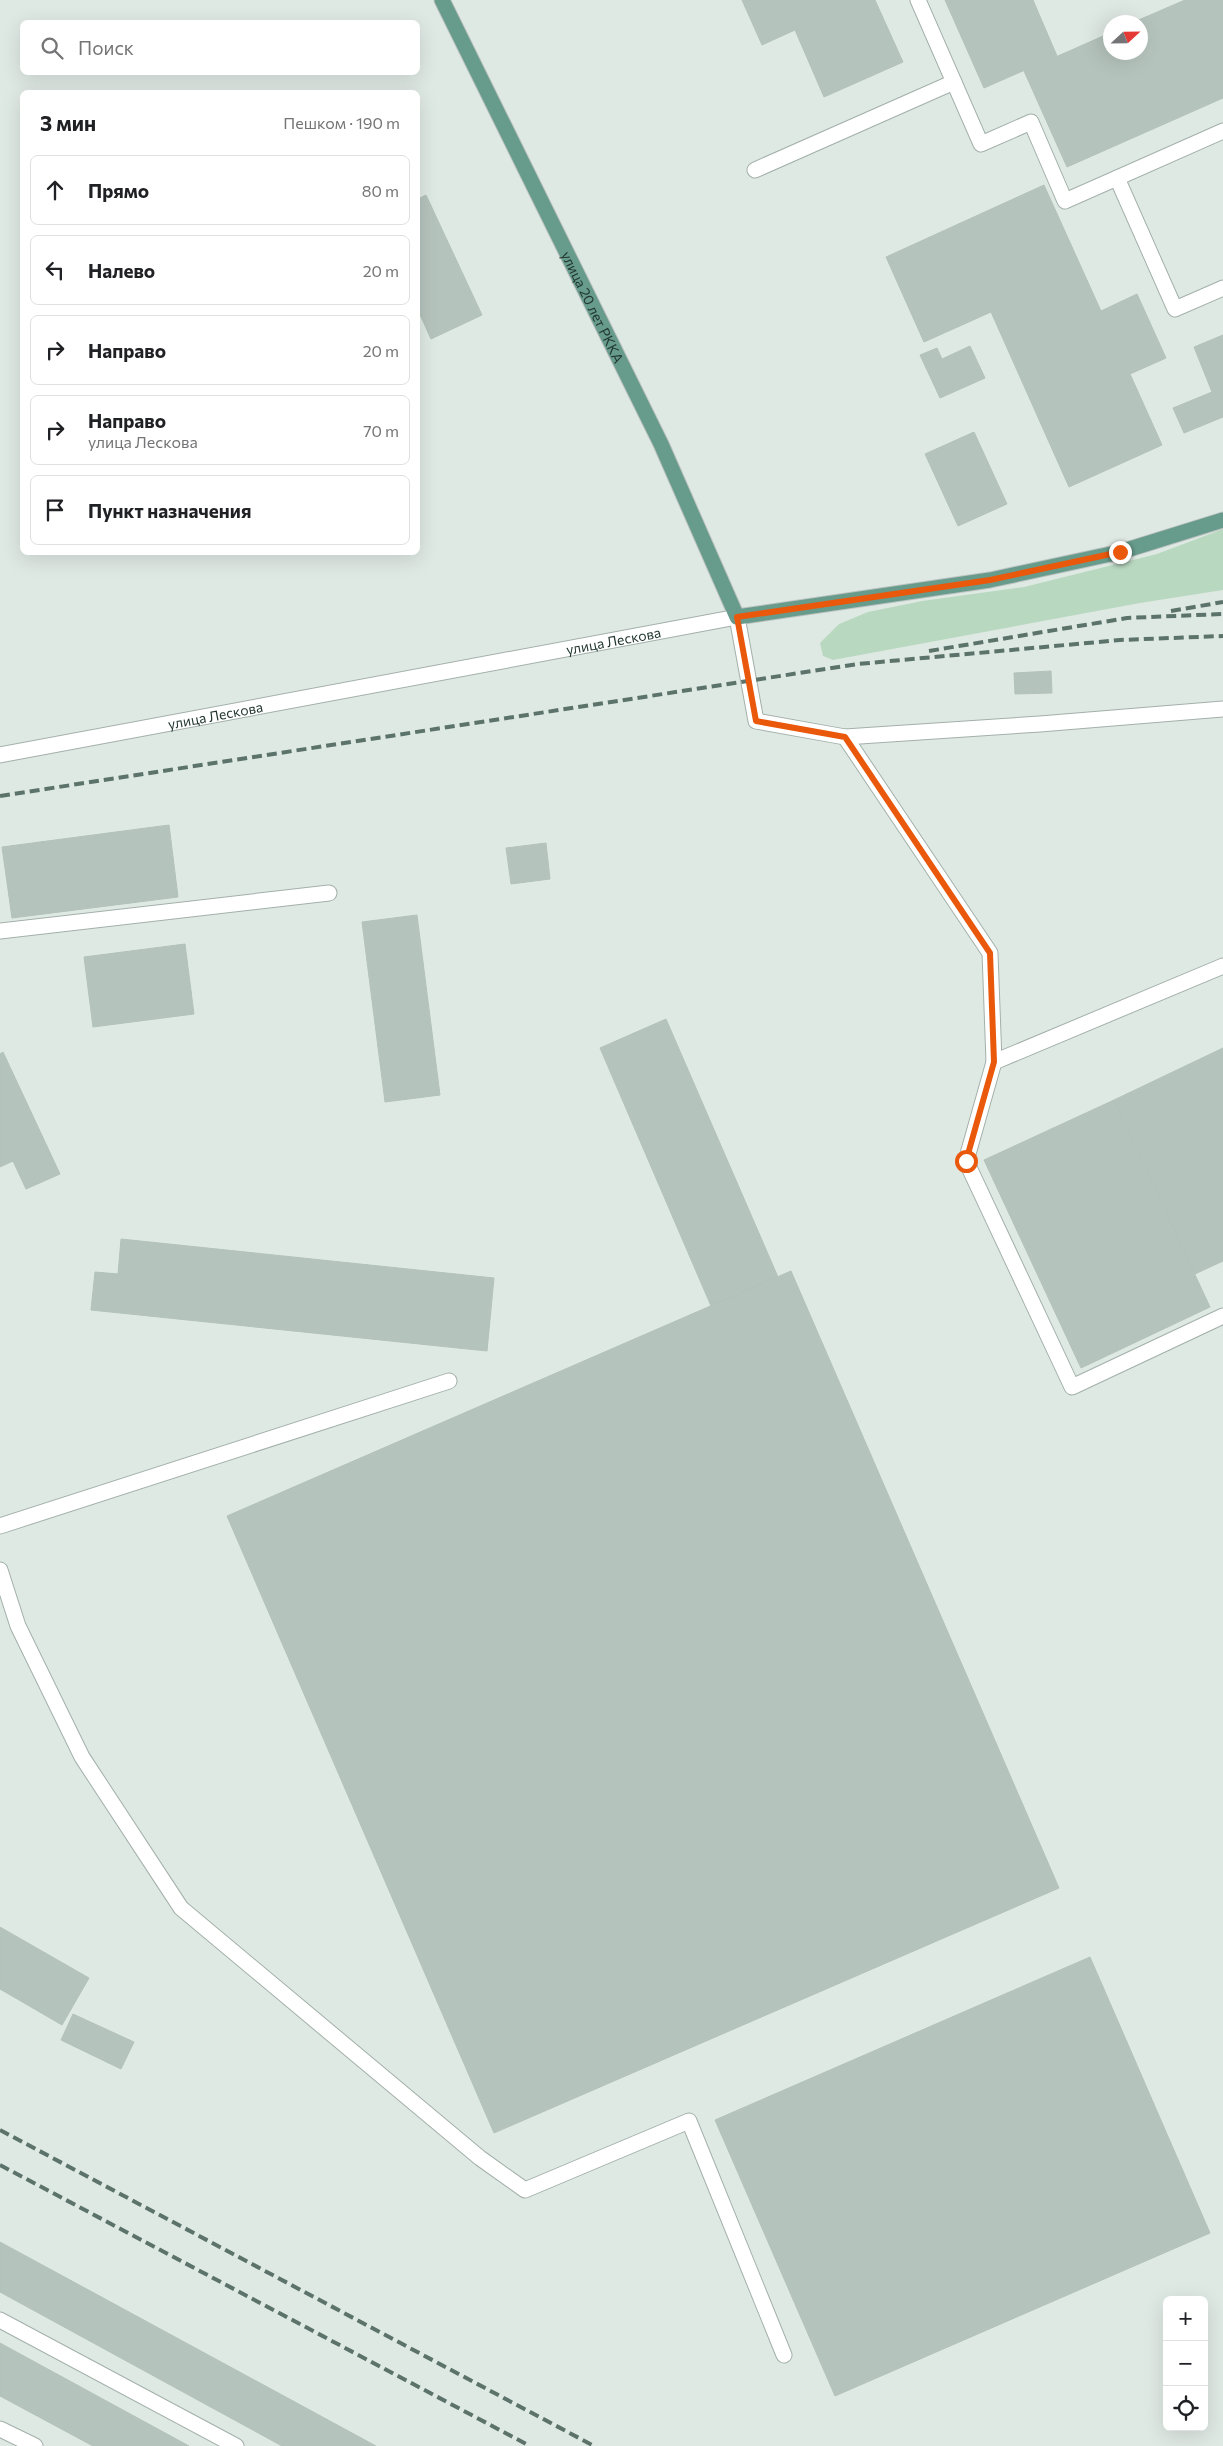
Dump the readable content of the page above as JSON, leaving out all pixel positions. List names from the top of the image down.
{
  "streets": {
    "main road": ["улица 20 лет РККА", "улица Лескова"]
  },
  "crossings": [
    ["улица 20 лет РККА", "улица Лескова"]
  ],
  "north": "right",
  "page": {
    "search": "Поиск",
    "heading": ["3 мин", "Пешком · 190 m"],
    "list": [
      ["Прямо", "80 m"],
      ["Налево", "20 m"],
      ["Направо", "20 m"],
      ["Направо", "улица Лескова", "70 m"],
      "Пункт назначения"
    ],
    "map_buttons": ["+", "−"]
  }
}
